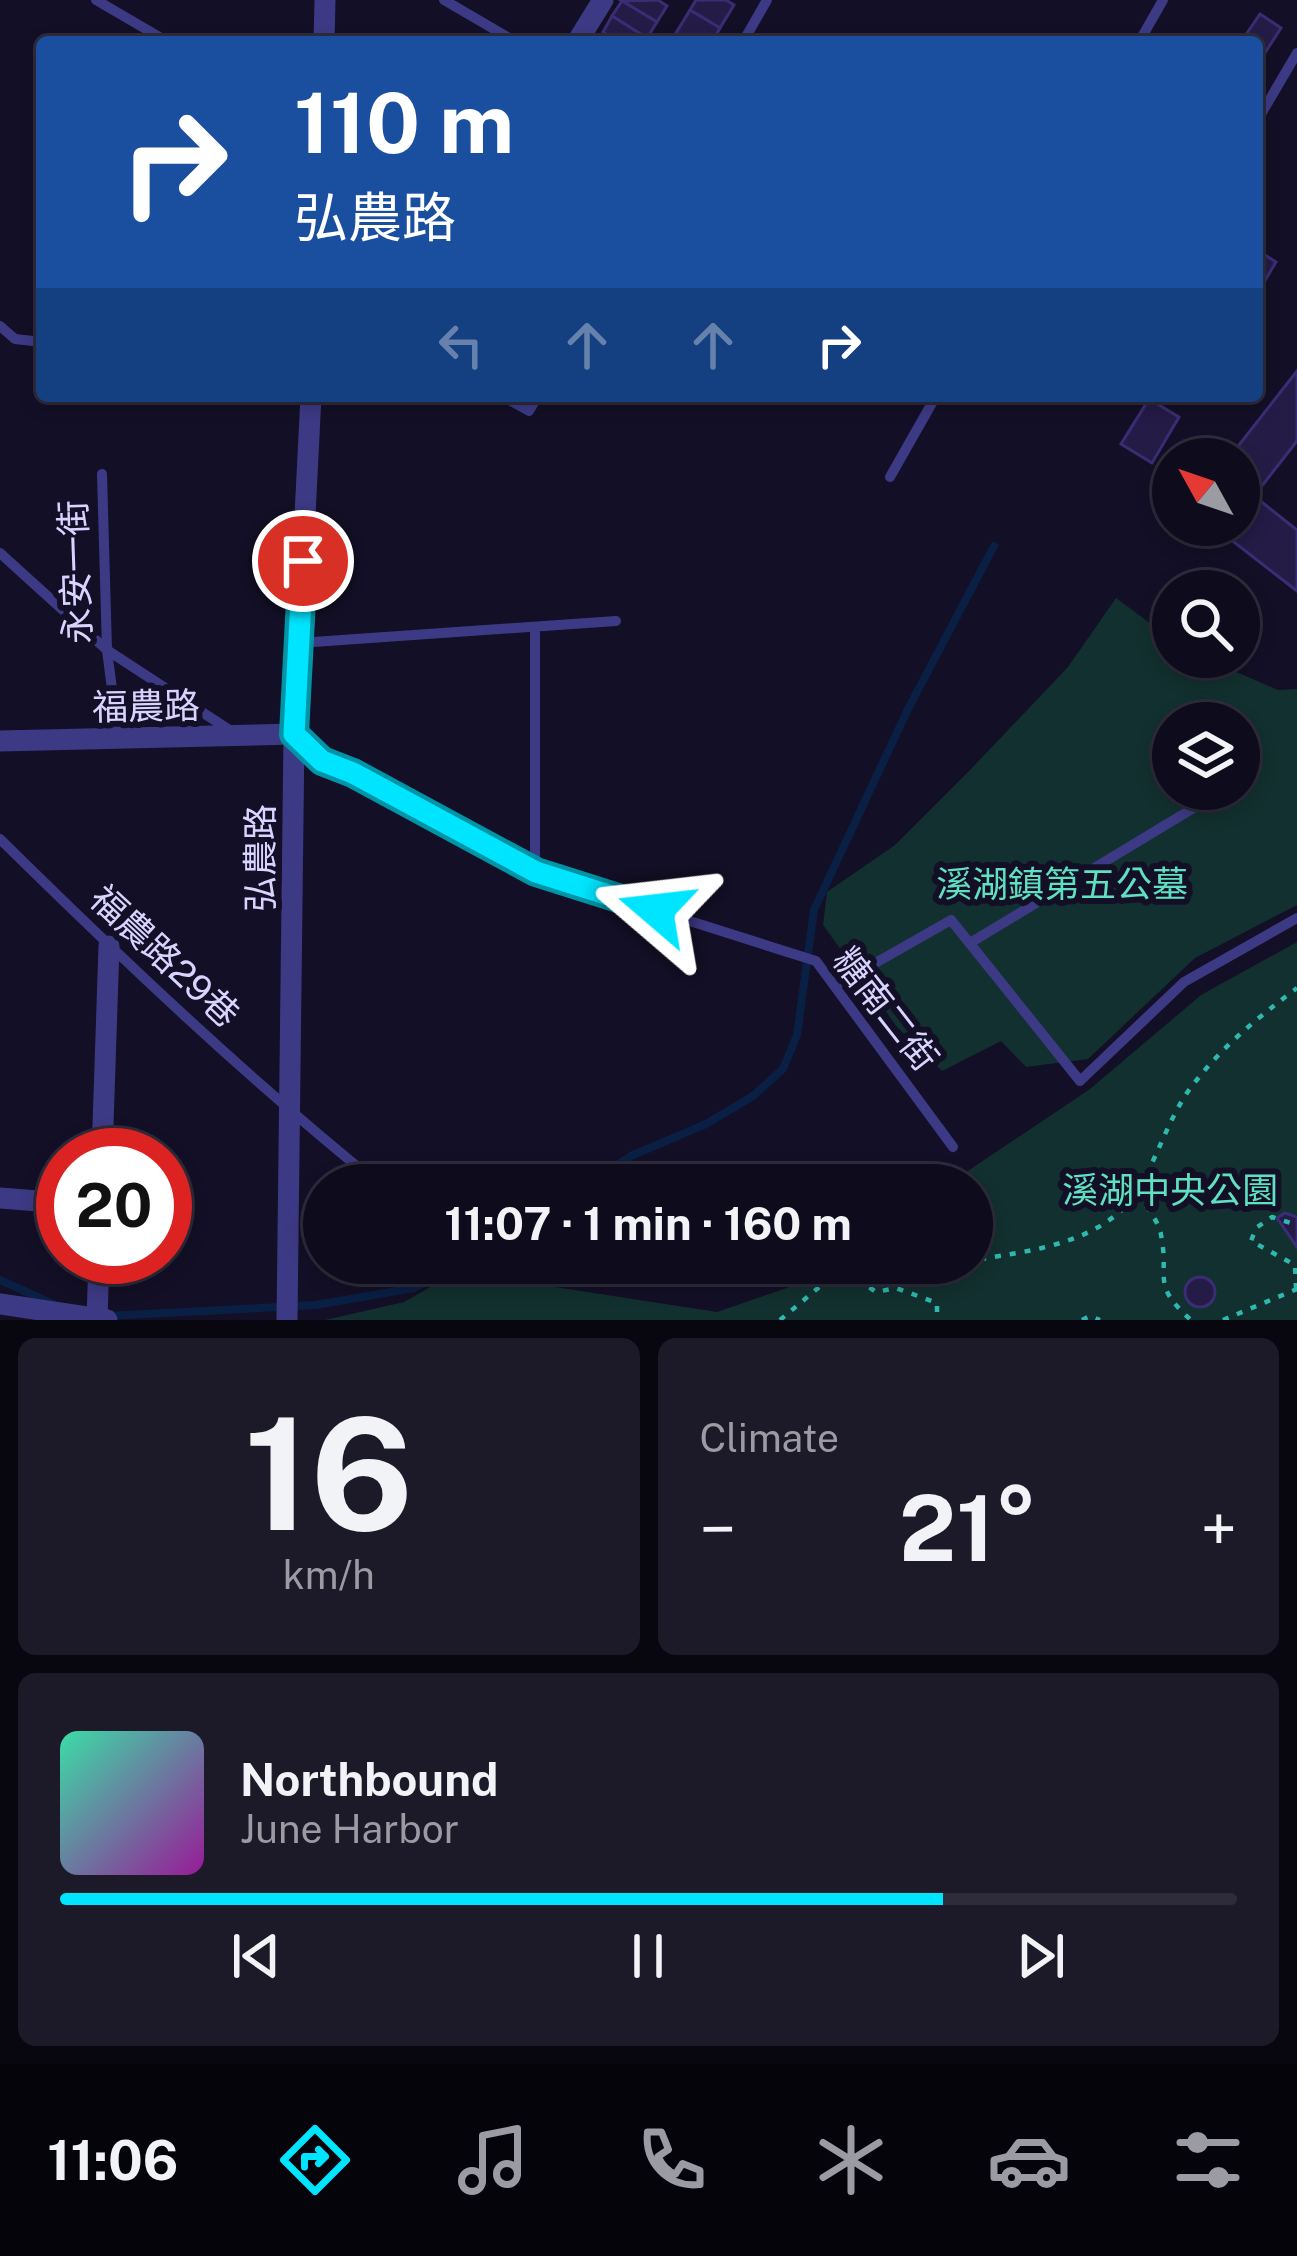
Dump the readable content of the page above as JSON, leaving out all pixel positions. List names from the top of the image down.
{
  "streets": {
    "street": ["福農路", "弘農路"],
    "lane": ["永安一街", "福農路29巷", "糖南二街"]
  },
  "crossings": [
    ["永安一街", "福農路"],
    ["福農路", "弘農路"],
    ["福農路", "糖南二街"],
    ["弘農路", "福農路29巷"],
    ["弘農路", "糖南二街"]
  ],
  "parks": ["溪湖鎮第五公墓", "溪湖中央公園"],
  "north": "top left",
  "page": {
    "turn": ["110 m", "弘農路"],
    "limit": "20",
    "trip": "11:07 · 1 min · 160 m",
    "tile": [
      ["16", "km/h"],
      "Climate"
    ],
    "heat": ["−", "21°", "+"],
    "song": ["Northbound", "June Harbor"],
    "tabs": "11:06"
  }
}
